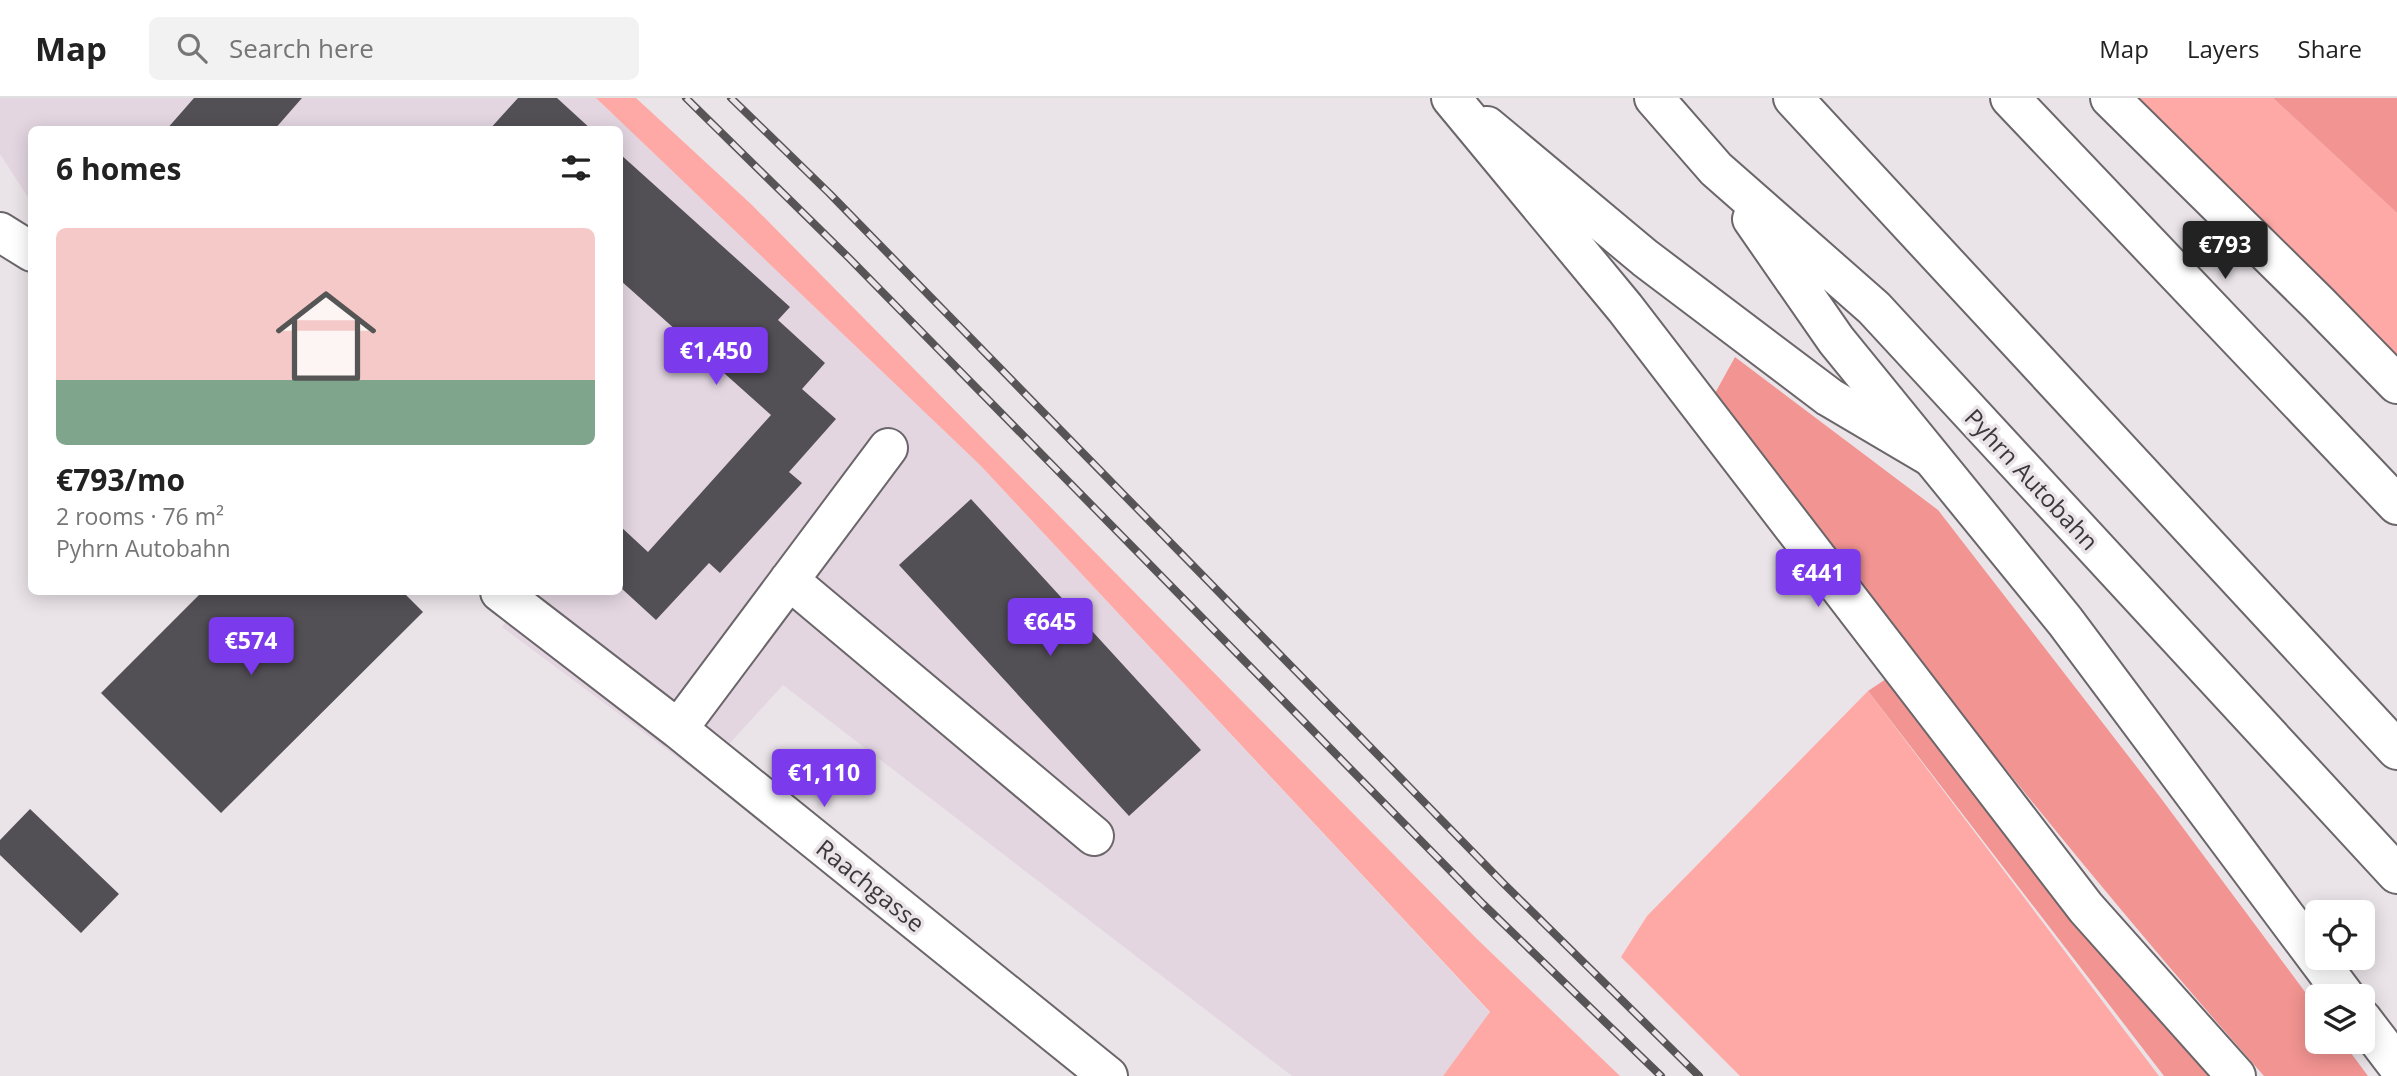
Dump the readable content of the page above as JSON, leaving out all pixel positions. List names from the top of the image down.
{
  "streets": {
    "main road": ["Pyhrn Autobahn", "Raachgasse"]
  },
  "page": {
    "header": "Map",
    "search": "Search here",
    "nav": ["Map", "Layers", "Share"],
    "heading": "6 homes",
    "list": [
      {
        "name": "€793/mo",
        "note": "2 rooms · 76 m² · Pyhrn Autobahn"
      }
    ],
    "price": [
      "€793",
      "€1,450",
      "€441",
      "€645",
      "€574",
      "€1,110"
    ]
  }
}
